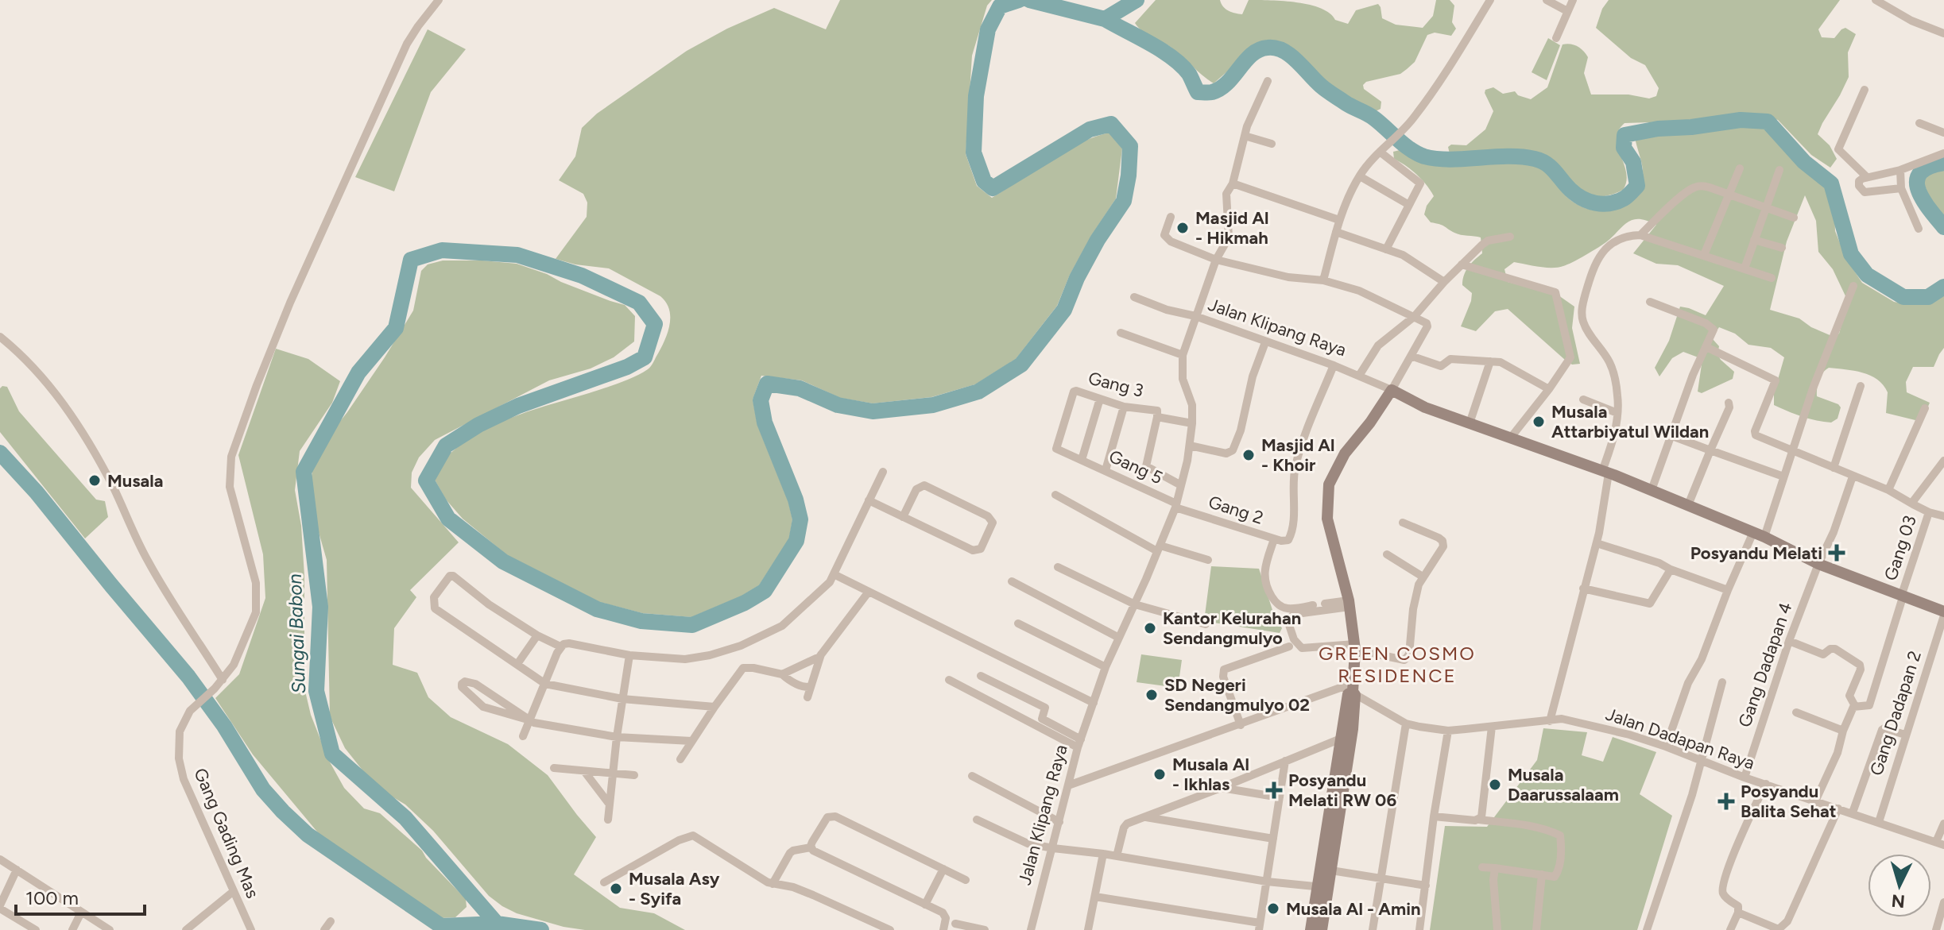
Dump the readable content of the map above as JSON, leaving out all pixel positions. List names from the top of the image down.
{
  "streets": {
    "main road": ["Jalan Klipang Raya"],
    "street": [
      "Gang 3",
      "Gang 5",
      "Gang 2",
      "Gang 03",
      "Gang Dadapan 4",
      "Gang Dadapan 2",
      "Jalan Dadapan Raya",
      "Gang Gading Mas"
    ]
  },
  "crossings": [
    ["Jalan Klipang Raya", "Gang 3"],
    ["Jalan Klipang Raya", "Gang 5"],
    ["Jalan Klipang Raya", "Gang 2"],
    ["Jalan Klipang Raya", "Gang 03"],
    ["Jalan Klipang Raya", "Gang Dadapan 4"],
    ["Jalan Klipang Raya", "Gang Dadapan 2"],
    ["Gang 3", "Gang 5"],
    ["Gang 5", "Gang 2"],
    ["Gang Dadapan 4", "Jalan Dadapan Raya"],
    ["Gang Dadapan 2", "Jalan Dadapan Raya"]
  ],
  "districts": ["GREEN COSMO RESIDENCE"],
  "water": ["Sungai Babon"],
  "places": {
    "other": [
      "Masjid Al - Hikmah",
      "Musala Attarbiyatul Wildan",
      "Masjid Al - Khoir",
      "Musala",
      "Kantor Kelurahan Sendangmulyo",
      "SD Negeri Sendangmulyo 02",
      "Musala Al - Ikhlas",
      "Musala Daarussalaam",
      "Musala Asy - Syifa",
      "Musala Al - Amin"
    ],
    "health": ["Posyandu Melati", "Posyandu Melati RW 06", "Posyandu Balita Sehat"]
  },
  "scale_bar": "100 m",
  "north": "bottom"
}
